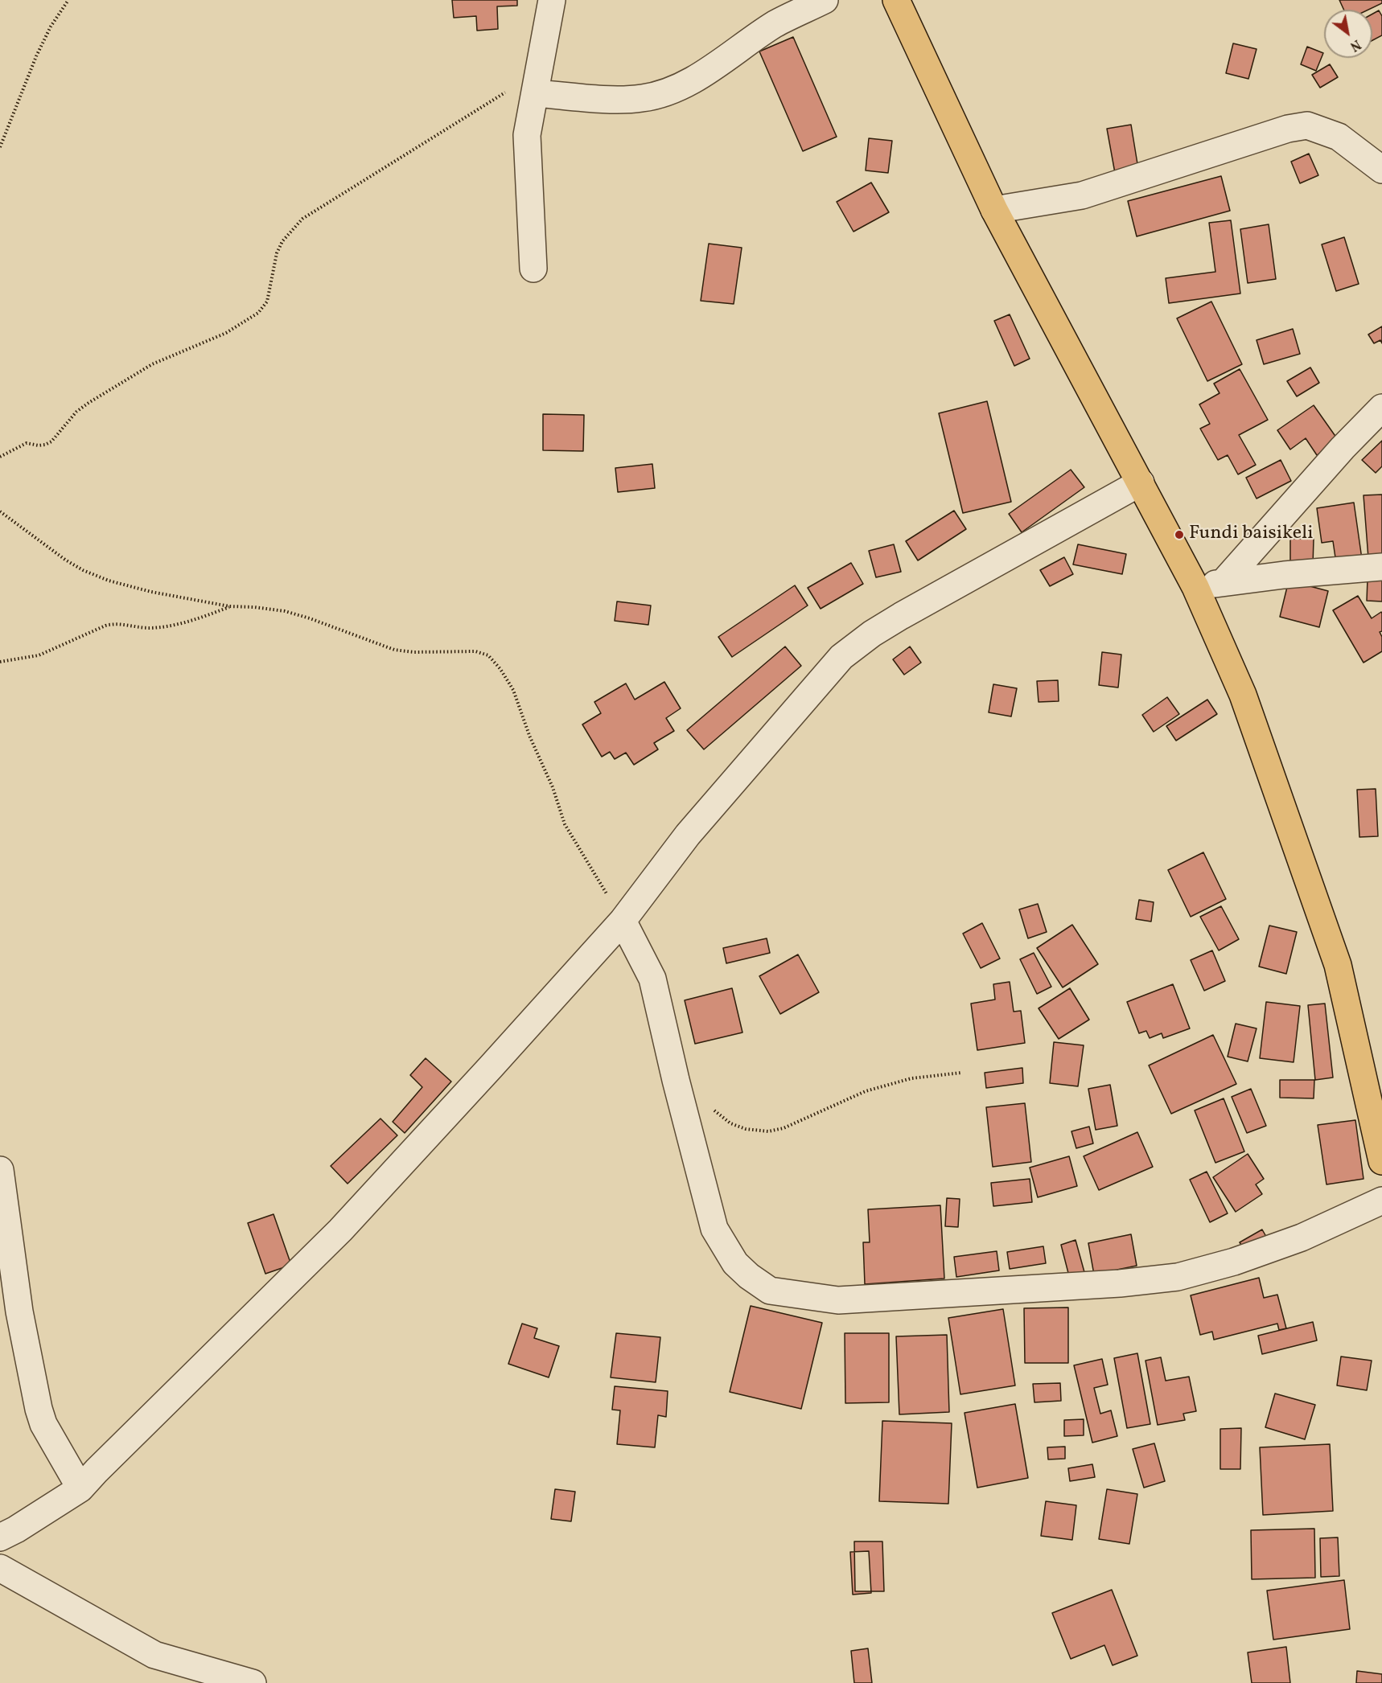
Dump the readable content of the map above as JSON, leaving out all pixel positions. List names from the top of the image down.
{
  "places": ["Fundi baisikeli"],
  "north": "bottom right"
}
